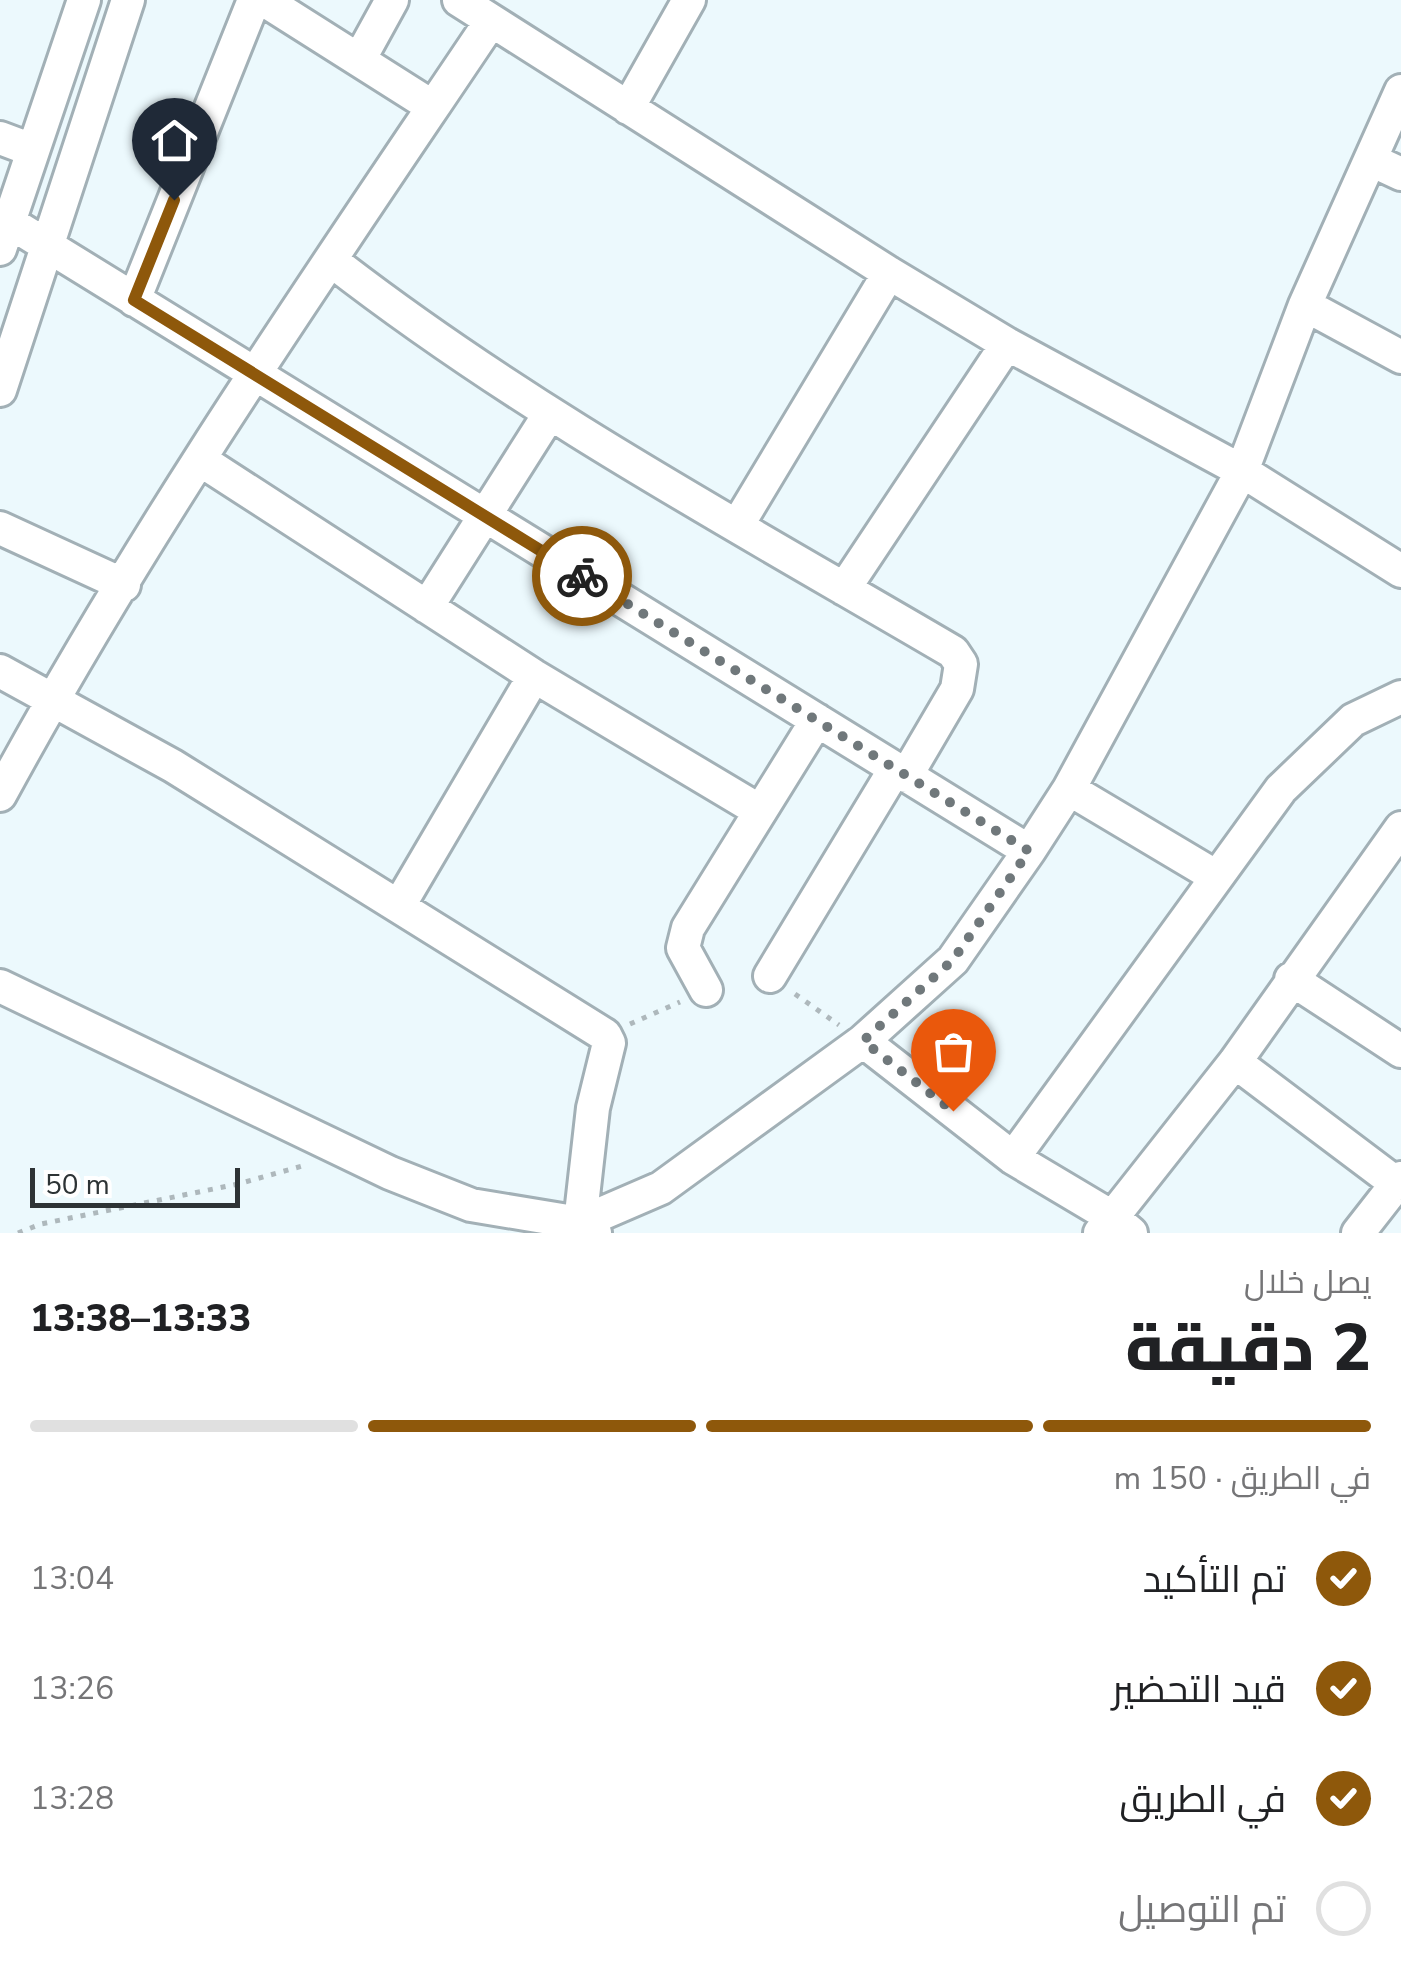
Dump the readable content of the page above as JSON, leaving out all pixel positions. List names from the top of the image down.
{
  "scale_bar": "50 m",
  "page": {
    "scale": "50 m",
    "heading": ["2 دقيقة", "يصل خلال", "13:33–13:38"],
    "bar": "في الطريق · 150 m",
    "list": [
      ["تم التأكيد", "13:04"],
      ["قيد التحضير", "13:26"],
      ["في الطريق", "13:28"],
      "تم التوصيل"
    ]
  }
}
